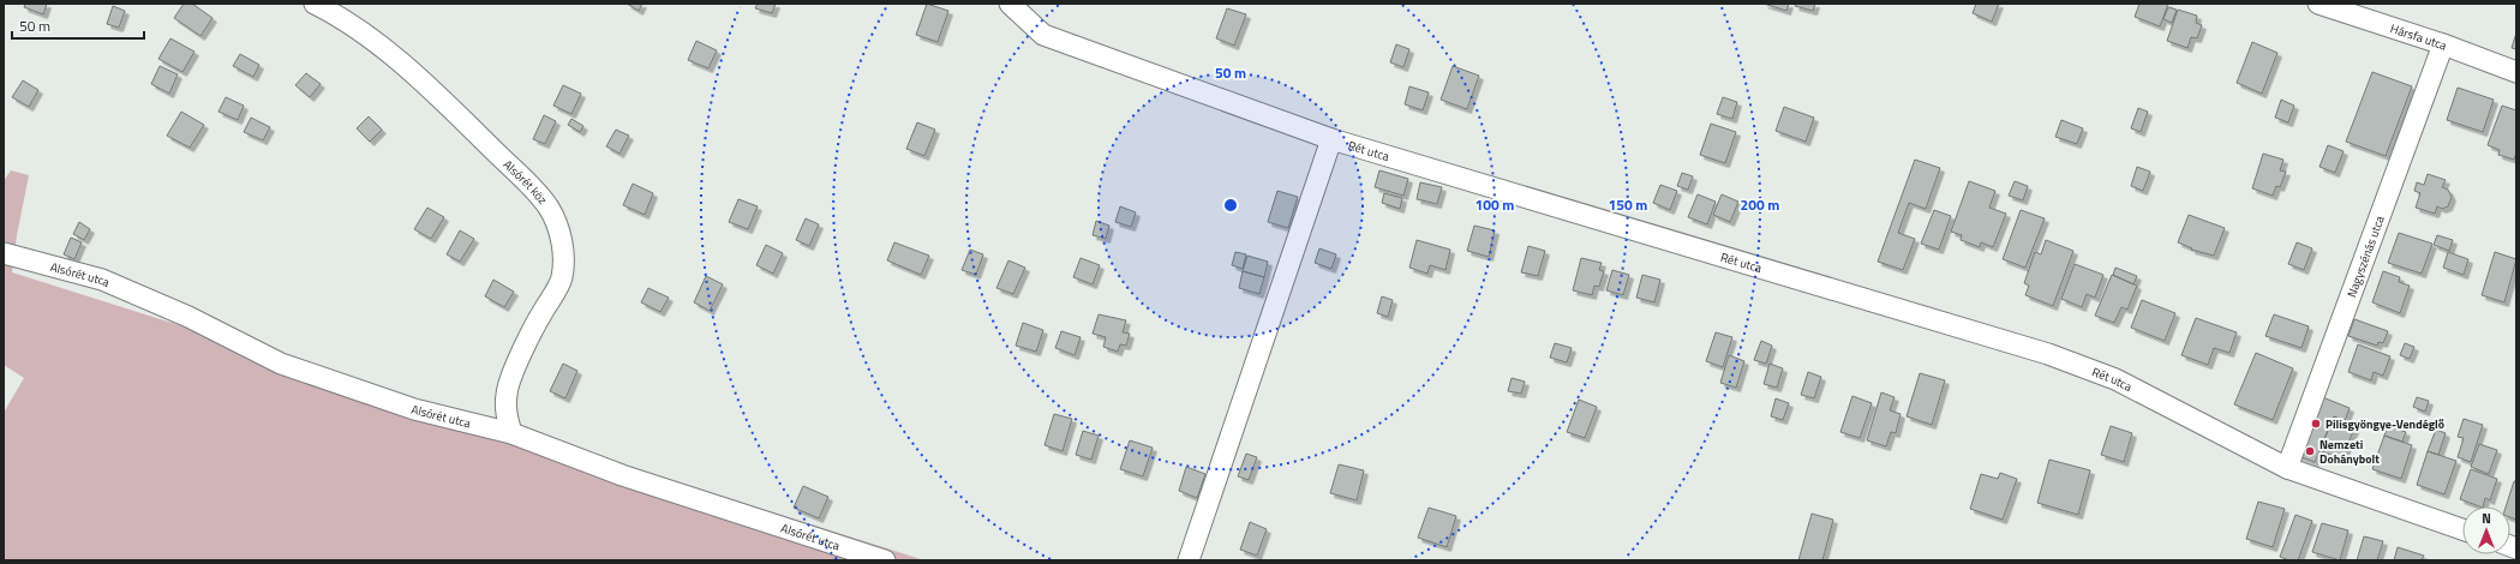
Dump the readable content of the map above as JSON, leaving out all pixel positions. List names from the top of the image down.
{
  "streets": {
    "street": [
      "Hársfa utca",
      "Rét utca",
      "Alsórét köz",
      "Nagyszénás utca",
      "Alsórét utca"
    ]
  },
  "crossings": [
    ["Hársfa utca", "Nagyszénás utca"],
    ["Rét utca", "Nagyszénás utca"],
    ["Alsórét köz", "Alsórét utca"]
  ],
  "places": ["Pilisgyöngye-Vendéglő", "Nemzeti Dohánybolt"],
  "scale_bar": "50 m",
  "north": "top",
  "rings": [
    "50 m",
    "100 m",
    "150 m",
    "200 m"
  ]
}
